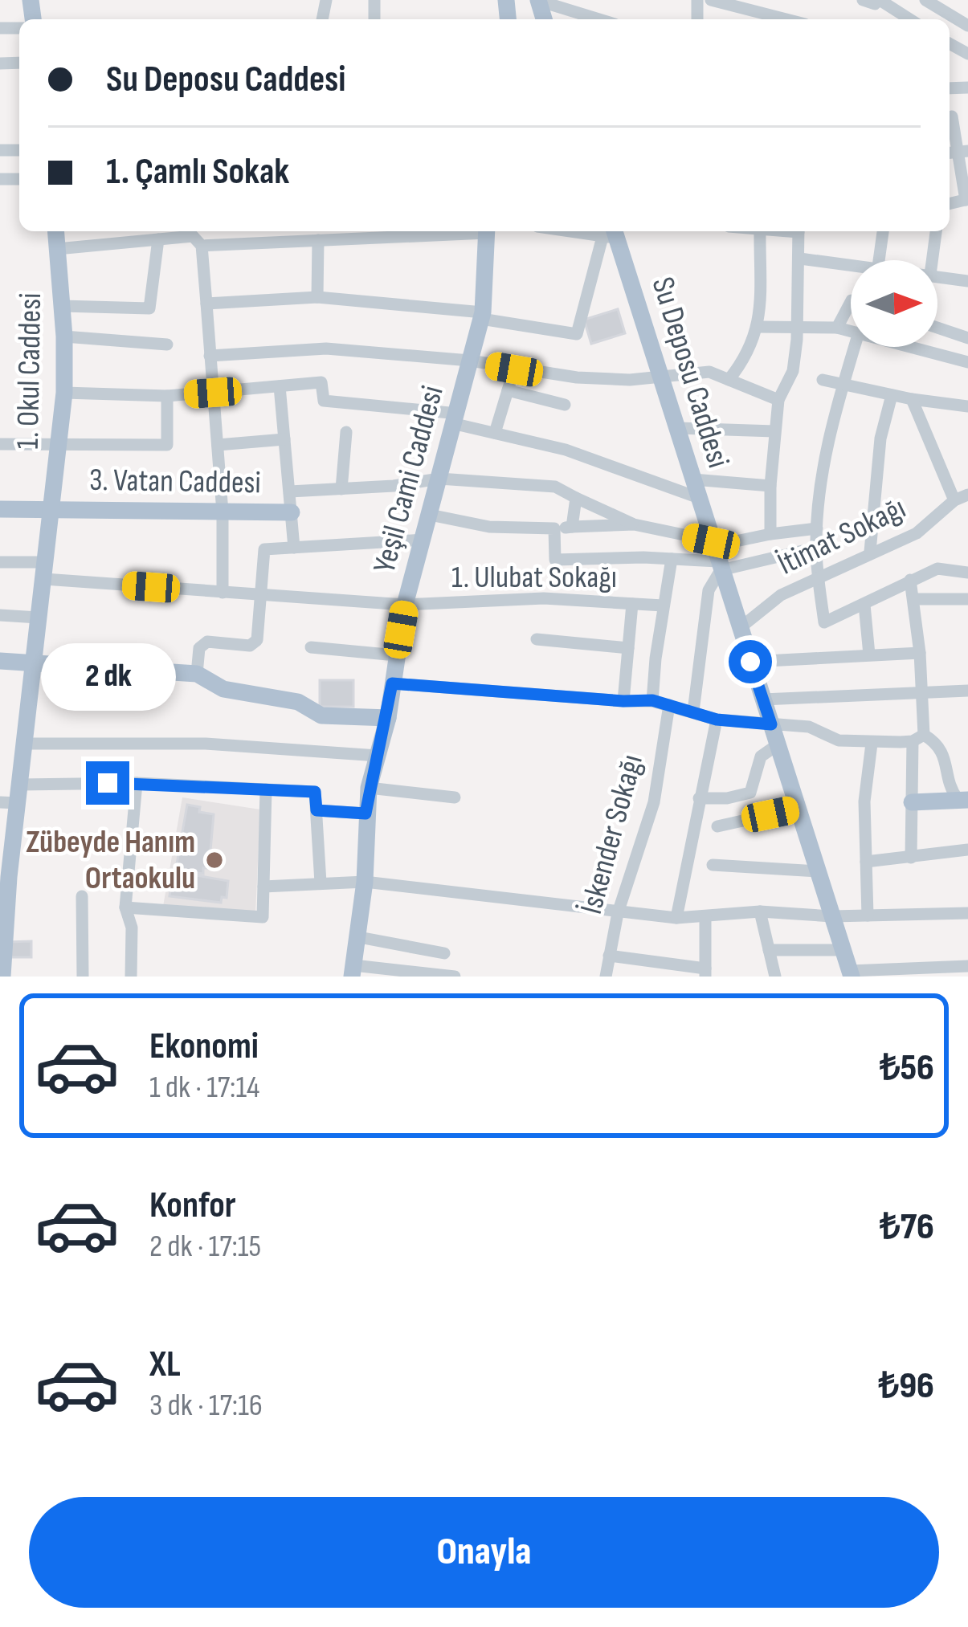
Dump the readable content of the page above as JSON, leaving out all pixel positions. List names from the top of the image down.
{
  "streets": {
    "main road": [
      "1. Okul Caddesi",
      "Su Deposu Caddesi",
      "Yeşil Cami Caddesi",
      "3. Vatan Caddesi"
    ],
    "street": ["İtimat Sokağı", "1. Ulubat Sokağı", "İskender Sokağı"]
  },
  "crossings": [
    ["1. Okul Caddesi", "3. Vatan Caddesi"],
    ["1. Okul Caddesi", "1. Ulubat Sokağı"],
    ["Su Deposu Caddesi", "İtimat Sokağı"],
    ["Yeşil Cami Caddesi", "1. Ulubat Sokağı"]
  ],
  "places": ["Zübeyde Hanım Ortaokulu"],
  "north": "right",
  "page": {
    "banner": ["Su Deposu Caddesi", "1. Çamlı Sokak"],
    "bubble": "2 dk",
    "list": [
      {
        "name": "Ekonomi",
        "note": "1 dk · 17:14",
        "value": "₺56"
      },
      {
        "name": "Konfor",
        "note": "2 dk · 17:15",
        "value": "₺76"
      },
      {
        "name": "XL",
        "note": "3 dk · 17:16",
        "value": "₺96"
      }
    ],
    "buttons": "Onayla"
  }
}
